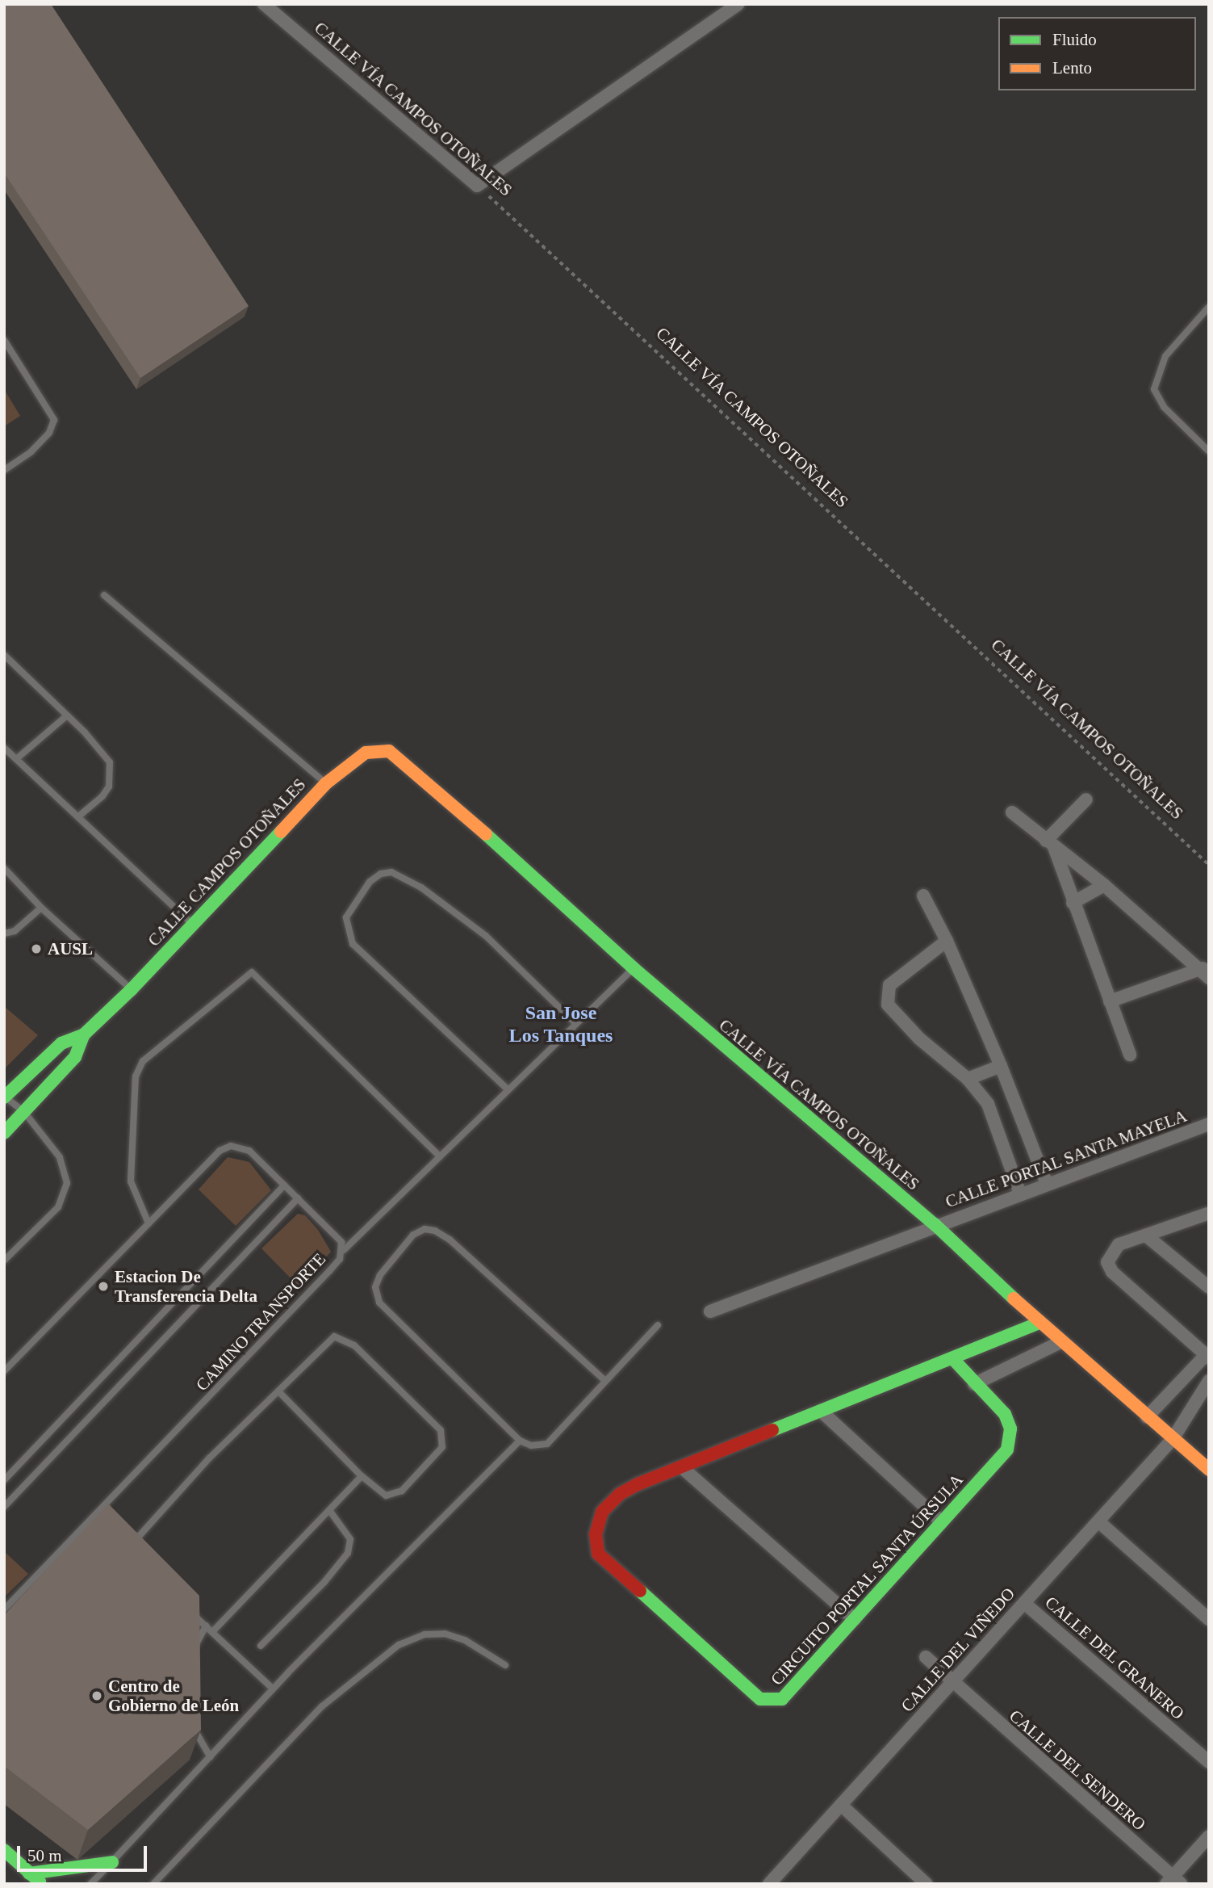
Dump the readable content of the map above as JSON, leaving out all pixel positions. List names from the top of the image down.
{
  "streets": {
    "street": [
      "CALLE VÍA CAMPOS OTOÑALES",
      "CALLE CAMPOS OTOÑALES",
      "CALLE PORTAL SANTA MAYELA",
      "CIRCUITO PORTAL SANTA ÚRSULA",
      "CALLE DEL VIÑEDO",
      "CALLE DEL GRANERO",
      "CALLE DEL SENDERO"
    ],
    "lane": ["CAMINO TRANSPORTE"]
  },
  "crossings": [
    ["CALLE VÍA CAMPOS OTOÑALES", "CALLE CAMPOS OTOÑALES"],
    ["CALLE VÍA CAMPOS OTOÑALES", "CALLE PORTAL SANTA MAYELA"],
    ["CALLE VÍA CAMPOS OTOÑALES", "CIRCUITO PORTAL SANTA ÚRSULA"],
    ["CALLE VÍA CAMPOS OTOÑALES", "CALLE DEL VIÑEDO"],
    ["CALLE DEL VIÑEDO", "CALLE DEL GRANERO"],
    ["CALLE DEL VIÑEDO", "CALLE DEL SENDERO"]
  ],
  "districts": ["San Jose Los Tanques"],
  "places": ["AUSL", "Estacion De Transferencia Delta", "Centro de Gobierno de León"],
  "legend": ["Fluido", "Lento"],
  "scale_bar": "50 m"
}
